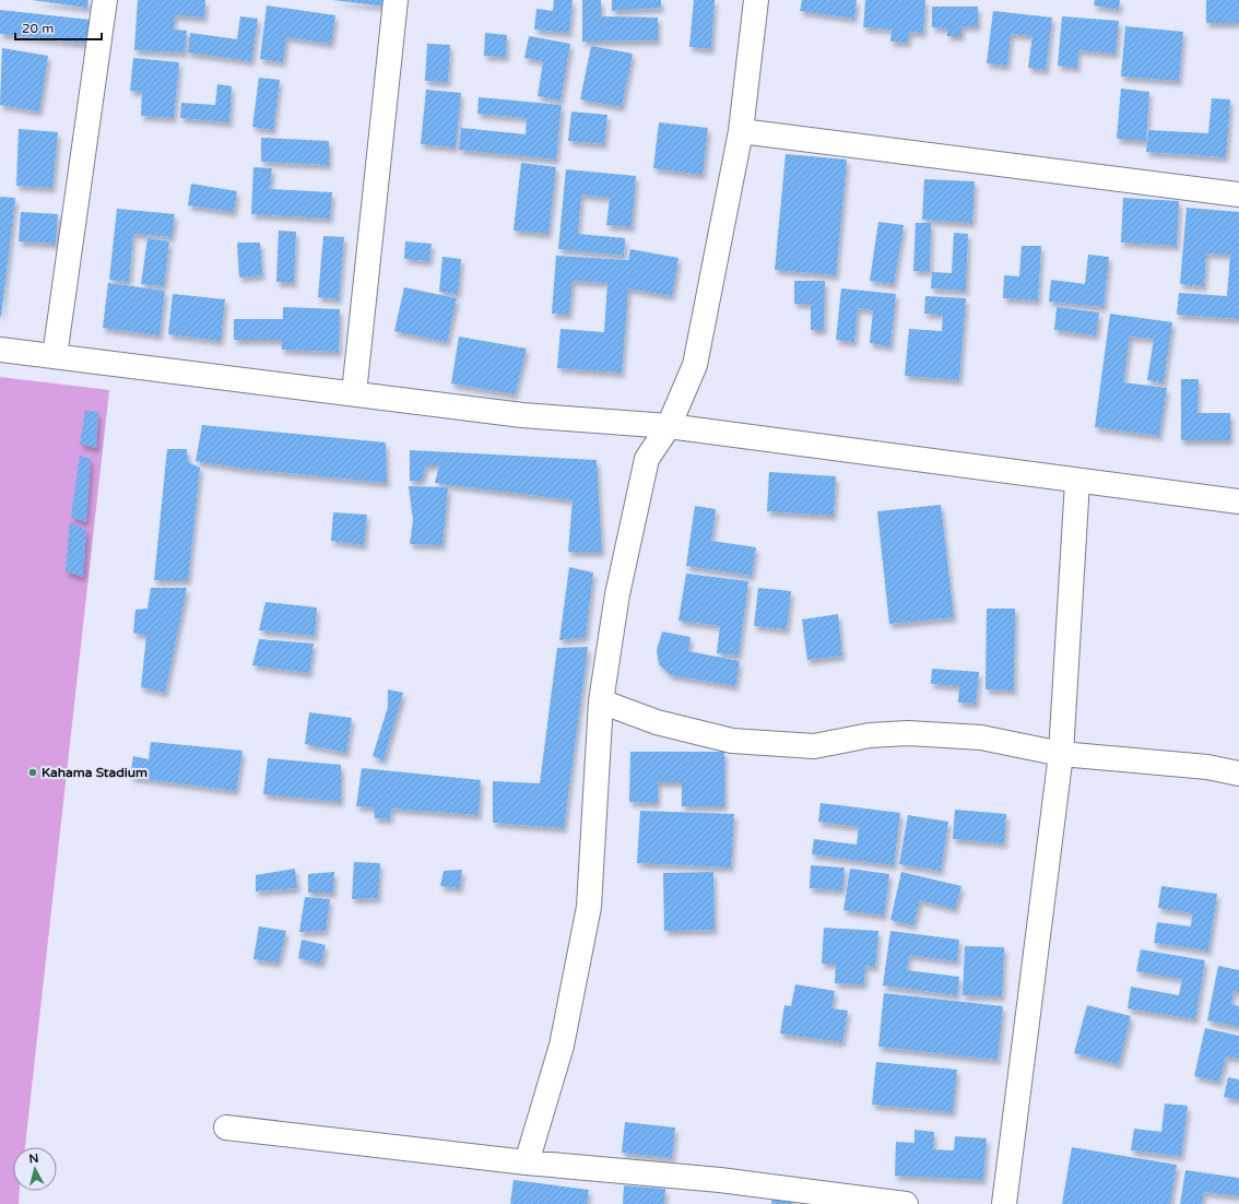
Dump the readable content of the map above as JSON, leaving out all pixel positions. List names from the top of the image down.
{
  "places": ["Kahama Stadium"],
  "scale_bar": "20 m",
  "north": "top"
}
